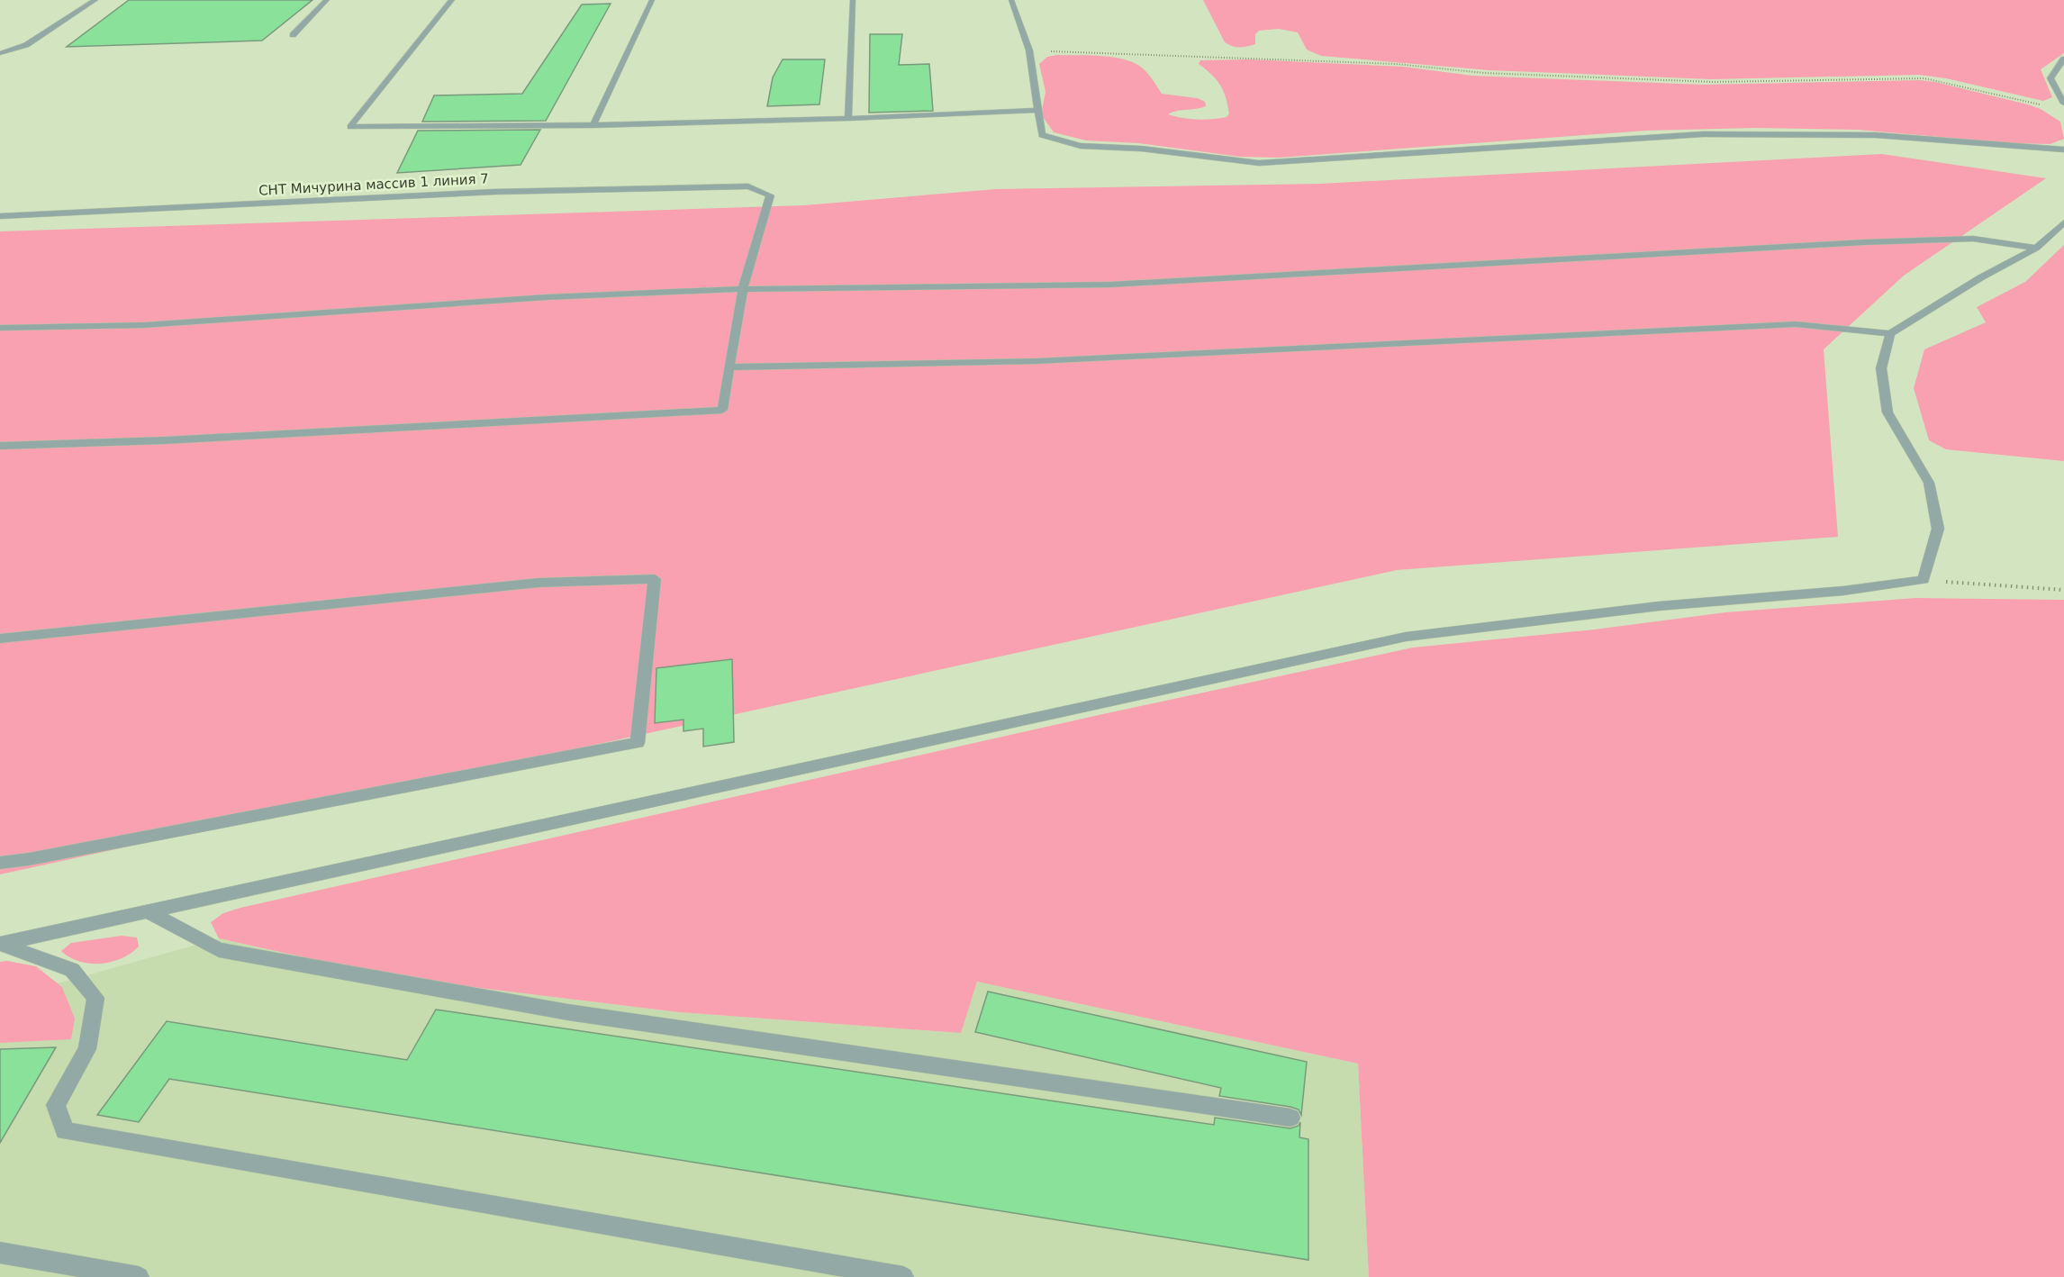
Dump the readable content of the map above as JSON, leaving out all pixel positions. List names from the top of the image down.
{
  "streets": {
    "street": ["СНТ Мичурина массив 1 линия 7"]
  }
}
